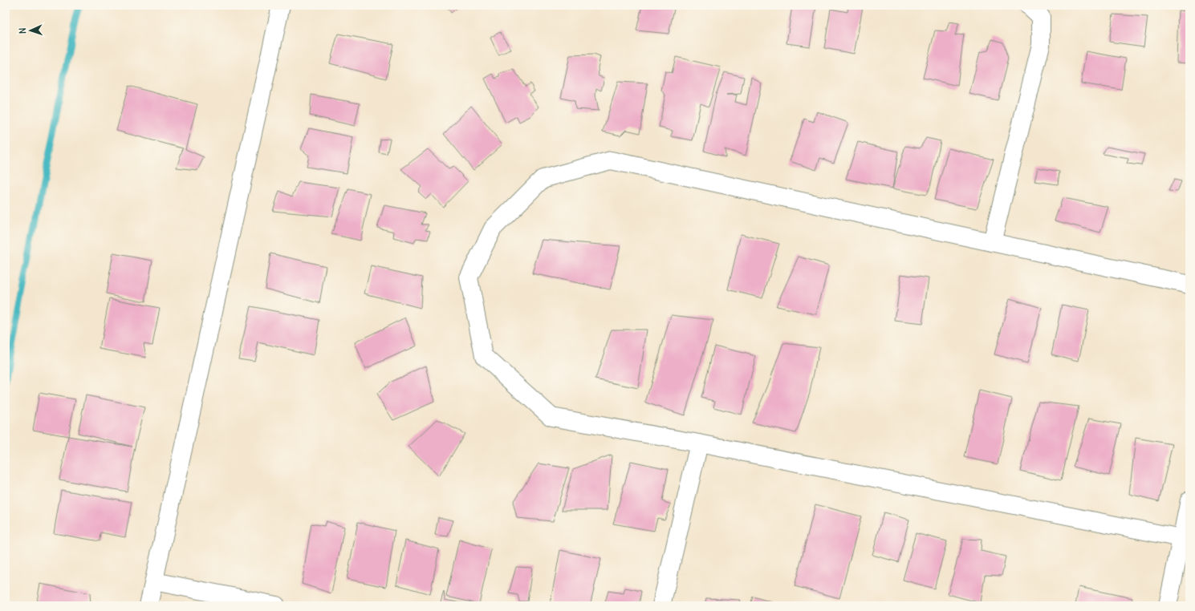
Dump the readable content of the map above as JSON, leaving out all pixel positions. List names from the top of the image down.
{
  "north": "left"
}
